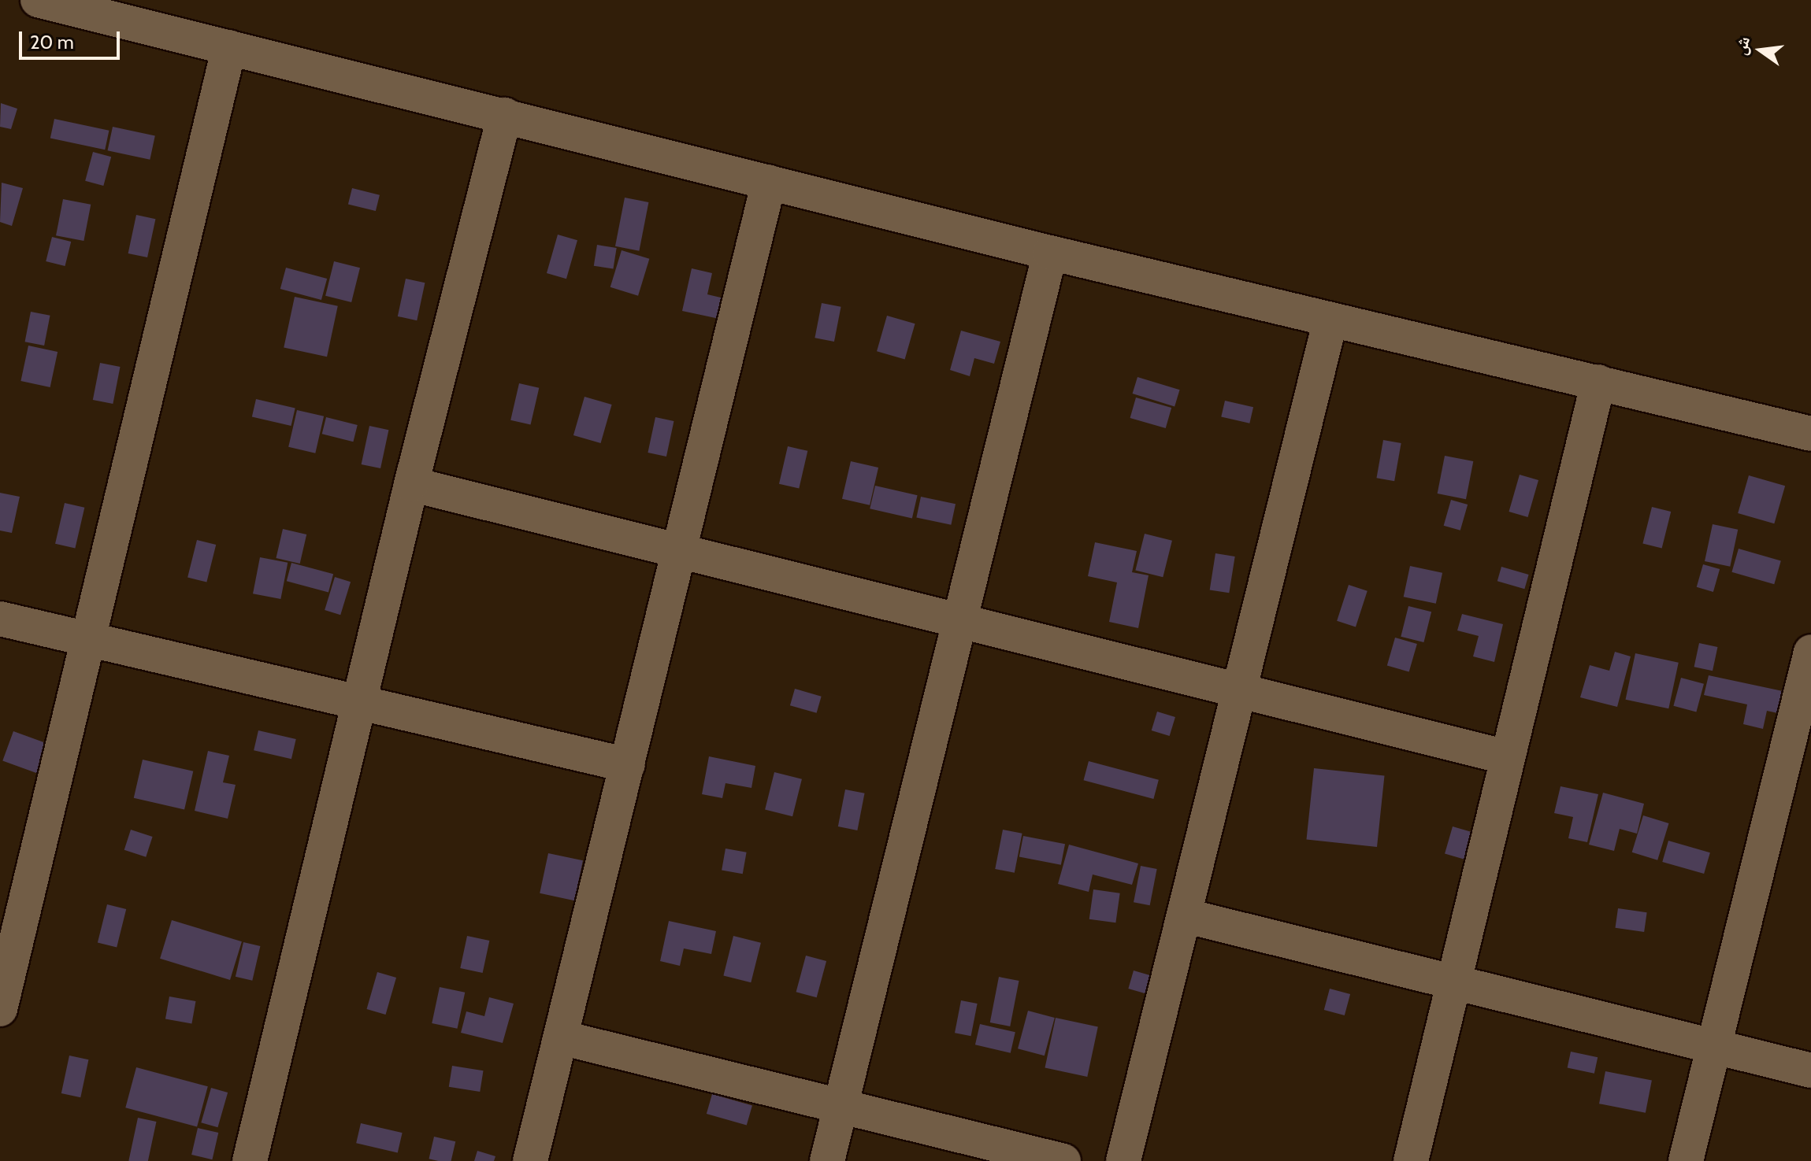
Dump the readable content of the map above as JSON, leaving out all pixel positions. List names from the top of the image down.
{
  "scale_bar": "20 m",
  "north": "left"
}
